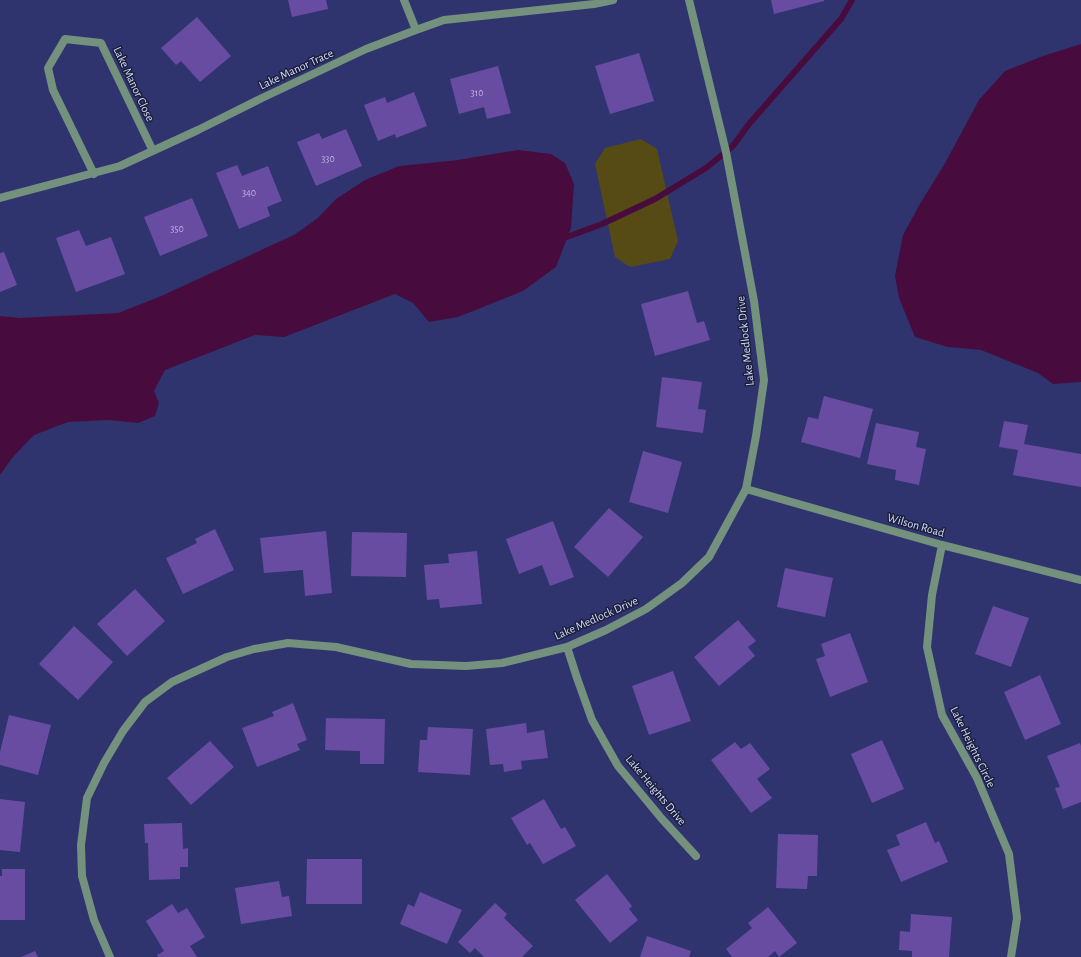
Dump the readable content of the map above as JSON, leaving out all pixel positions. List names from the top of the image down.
{
  "streets": {
    "street": [
      "Lake Manor Trace",
      "Lake Manor Close",
      "Lake Medlock Drive",
      "Wilson Road",
      "Lake Heights Circle",
      "Lake Heights Drive"
    ]
  },
  "crossings": [
    ["Lake Manor Trace", "Lake Manor Close"],
    ["Lake Medlock Drive", "Wilson Road"],
    ["Lake Medlock Drive", "Lake Heights Drive"],
    ["Wilson Road", "Lake Heights Circle"]
  ],
  "house_numbers": [
    "310",
    "330",
    "340",
    "350"
  ]
}
